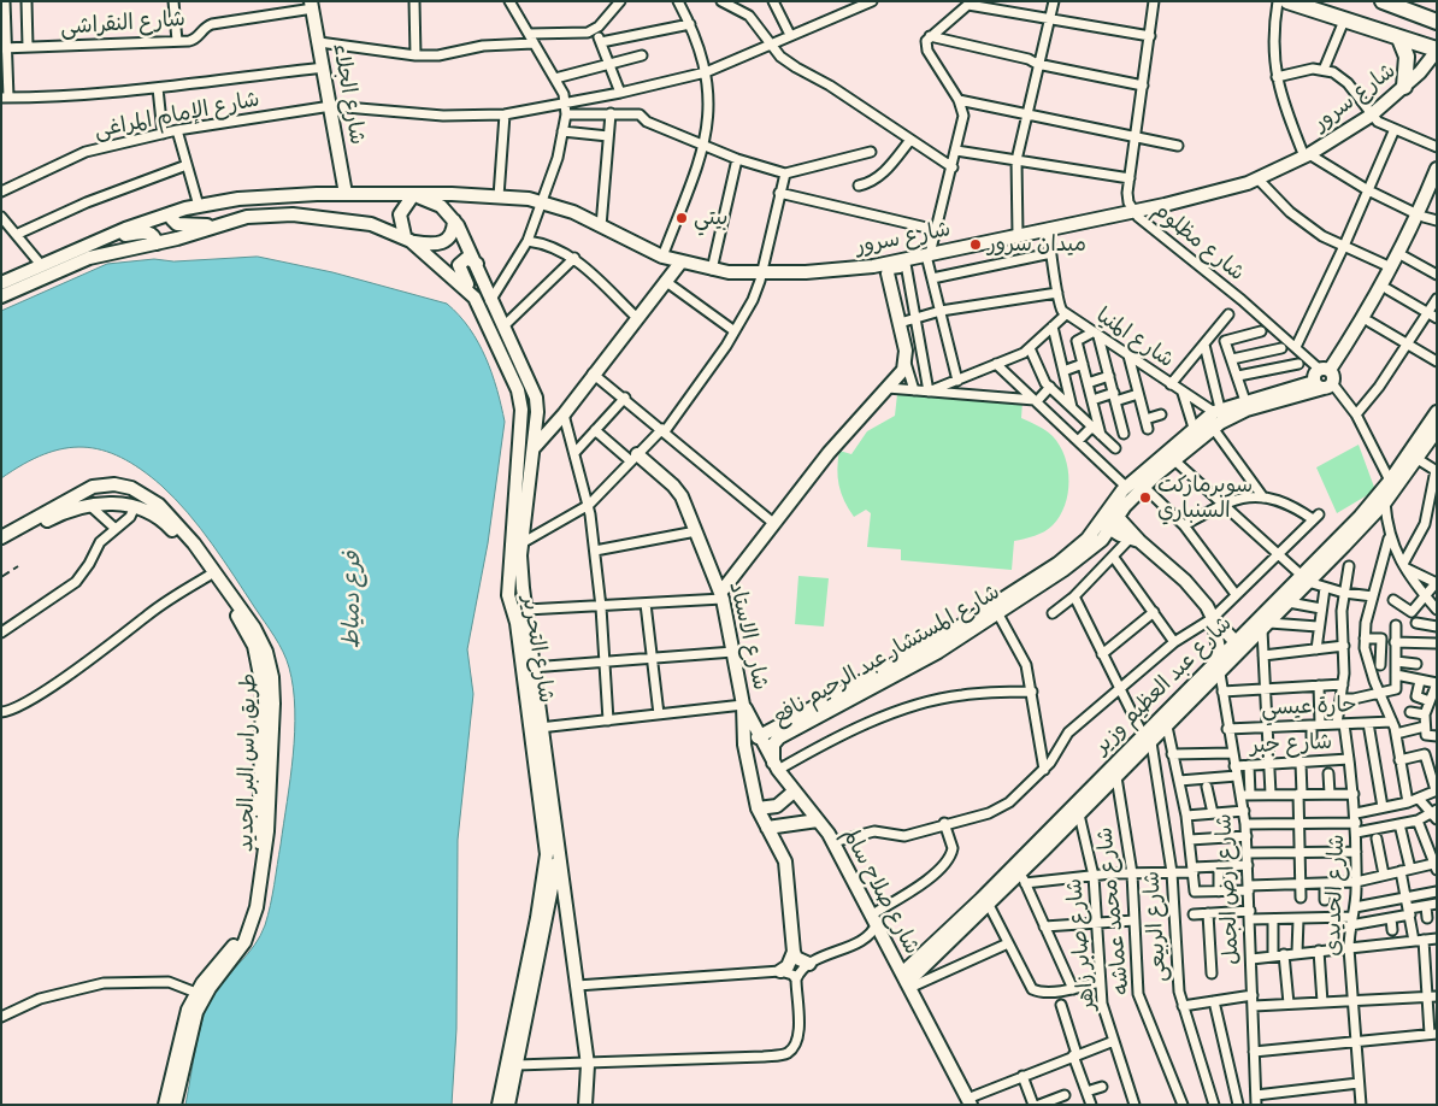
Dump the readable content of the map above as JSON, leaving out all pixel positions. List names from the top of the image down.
{
  "streets": {
    "street": [
      "شارع النقراشى",
      "شارع الجلاء",
      "شارع سرور",
      "شارع الإمام المراغى",
      "شارع مظلوم",
      "شارع المنيا",
      "شارع الاستاد",
      "شارع التحرير",
      "شارع المستشار عبد الرحيم نافع",
      "شارع عبد العظيم وزير",
      "حارة عيسي",
      "شارع جبر",
      "طريق راس البر الجديد",
      "شارع ارض الجمل",
      "شارع صلاح سالم",
      "شارع الحديدى",
      "شارع محمد عماشه",
      "شارع الربيعى",
      "شارع صابر زاهر"
    ]
  },
  "crossings": [
    ["شارع النقراشى", "شارع الجلاء"],
    ["شارع الجلاء", "شارع الإمام المراغى"],
    ["شارع سرور", "شارع مظلوم"],
    ["شارع سرور", "شارع التحرير"],
    ["شارع مظلوم", "شارع المستشار عبد الرحيم نافع"],
    ["شارع مظلوم", "شارع عبد العظيم وزير"],
    ["شارع المنيا", "شارع المستشار عبد الرحيم نافع"],
    ["شارع الاستاد", "شارع صلاح سالم"],
    ["شارع المستشار عبد الرحيم نافع", "شارع صلاح سالم"],
    ["شارع عبد العظيم وزير", "شارع ارض الجمل"],
    ["شارع عبد العظيم وزير", "شارع صلاح سالم"],
    ["شارع عبد العظيم وزير", "شارع محمد عماشه"],
    ["شارع عبد العظيم وزير", "شارع الربيعى"],
    ["شارع عبد العظيم وزير", "شارع صابر زاهر"],
    ["حارة عيسي", "شارع ارض الجمل"],
    ["حارة عيسي", "شارع الحديدى"],
    ["شارع جبر", "شارع ارض الجمل"],
    ["شارع جبر", "شارع الحديدى"]
  ],
  "water": ["فرع دمياط"],
  "places": ["بيتي", "ميدان سرور", "سوبرماركت السنباري"]
}
